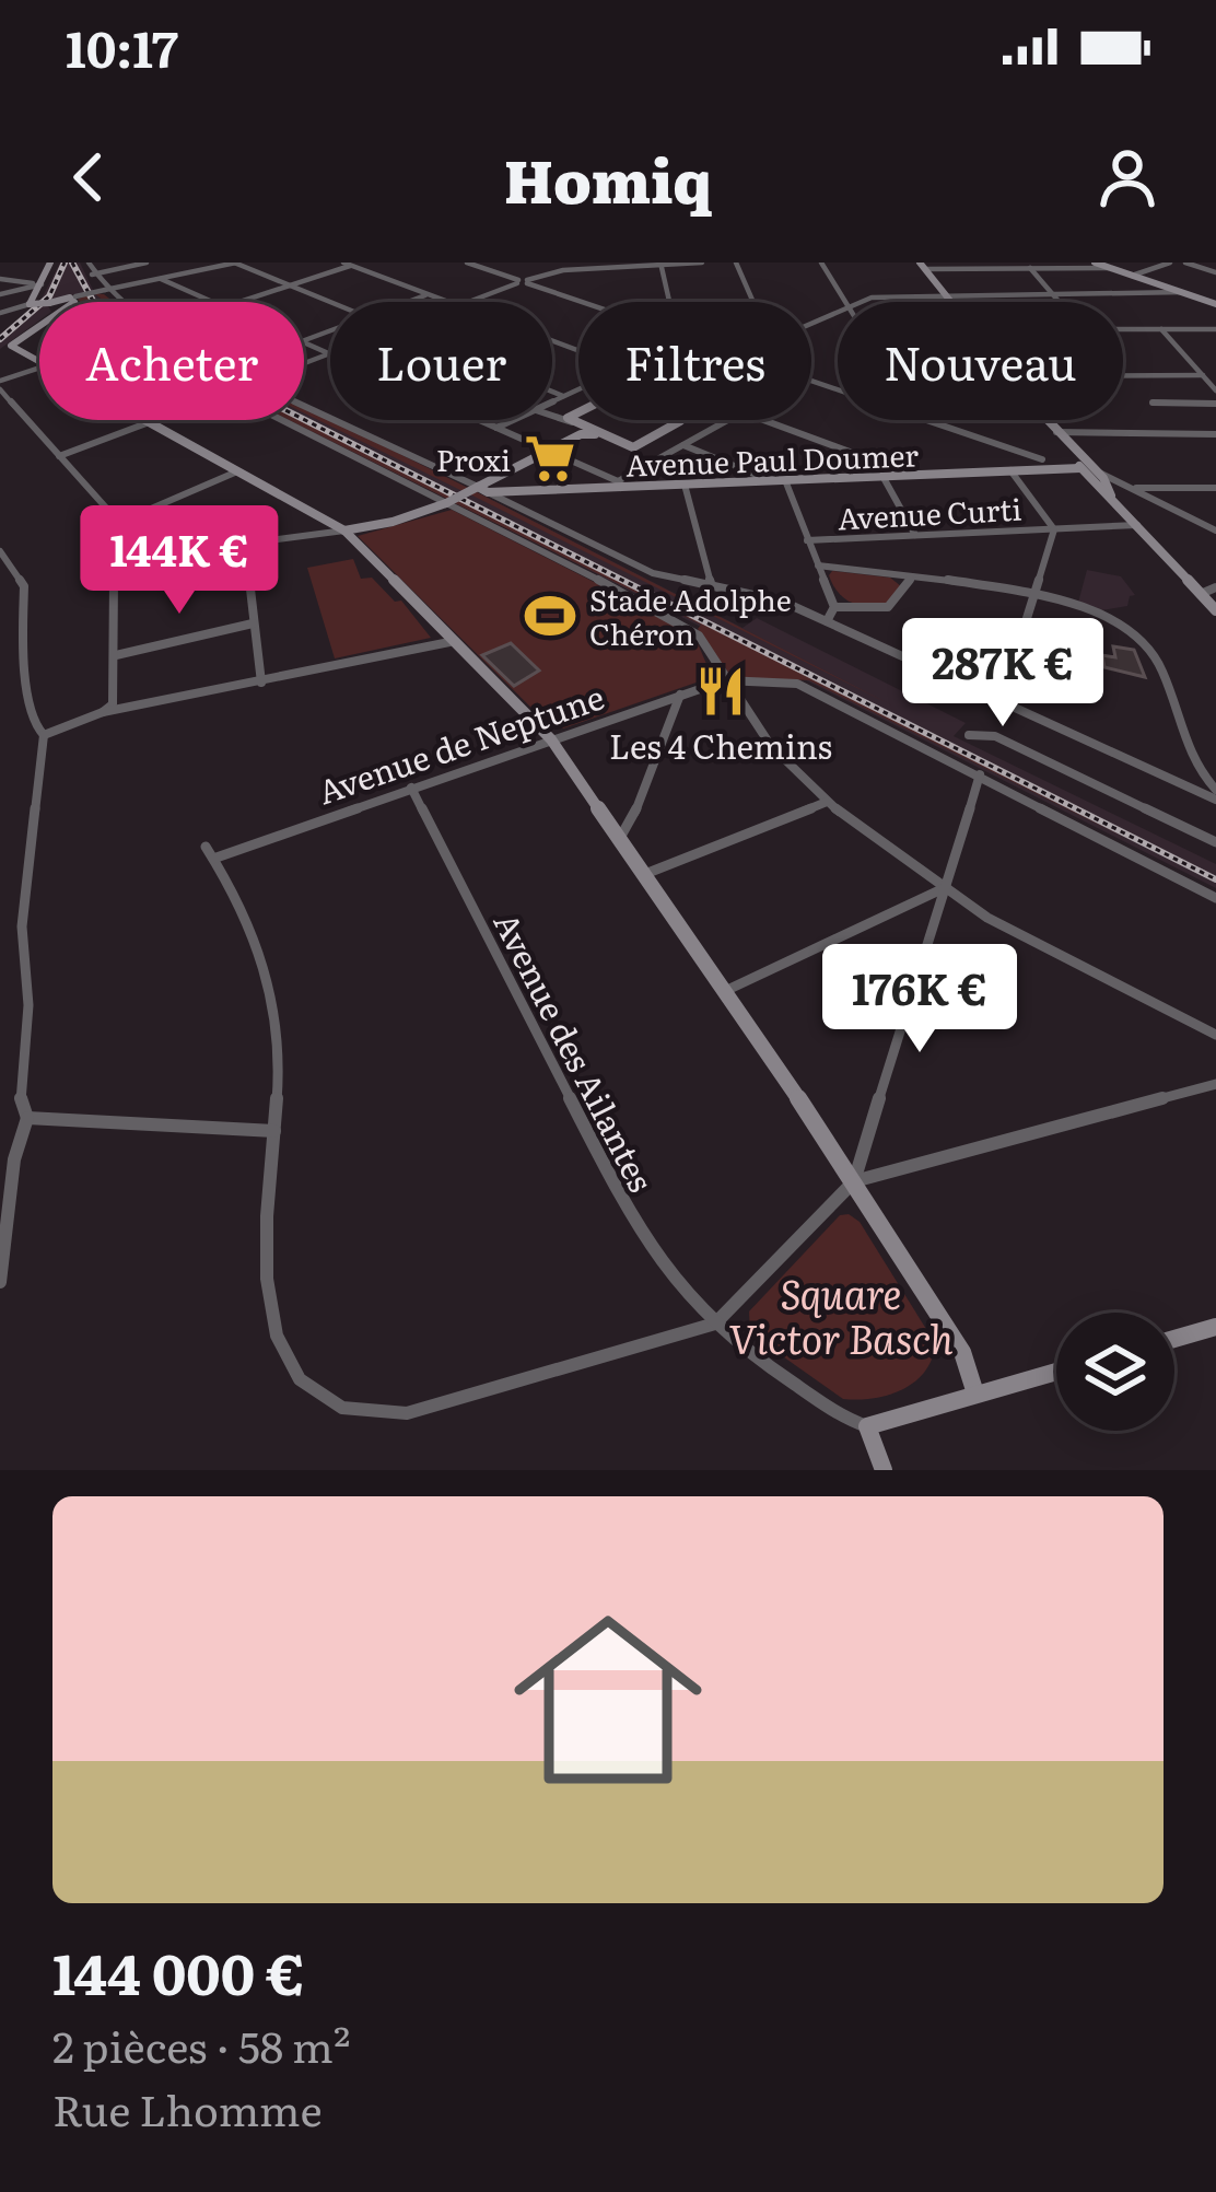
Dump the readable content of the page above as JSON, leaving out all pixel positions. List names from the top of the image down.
{
  "streets": {
    "street": [
      "Avenue Paul Doumer",
      "Avenue Curti",
      "Avenue de Neptune",
      "Avenue des Ailantes"
    ]
  },
  "crossings": [
    ["Avenue de Neptune", "Avenue des Ailantes"]
  ],
  "parks": ["Square Victor Basch"],
  "places": {
    "supermarket": ["Proxi"],
    "sports": ["Stade Adolphe Chéron"],
    "restaurant": ["Les 4 Chemins"]
  },
  "page": {
    "status": "10:17",
    "header": "Homiq",
    "chip": [
      "Acheter",
      "Louer",
      "Filtres",
      "Nouveau"
    ],
    "price": ["144K €", "287K €", "176K €"],
    "list": [
      {
        "name": "144 000 €",
        "note": "2 pièces · 58 m² · Rue Lhomme"
      }
    ]
  }
}
